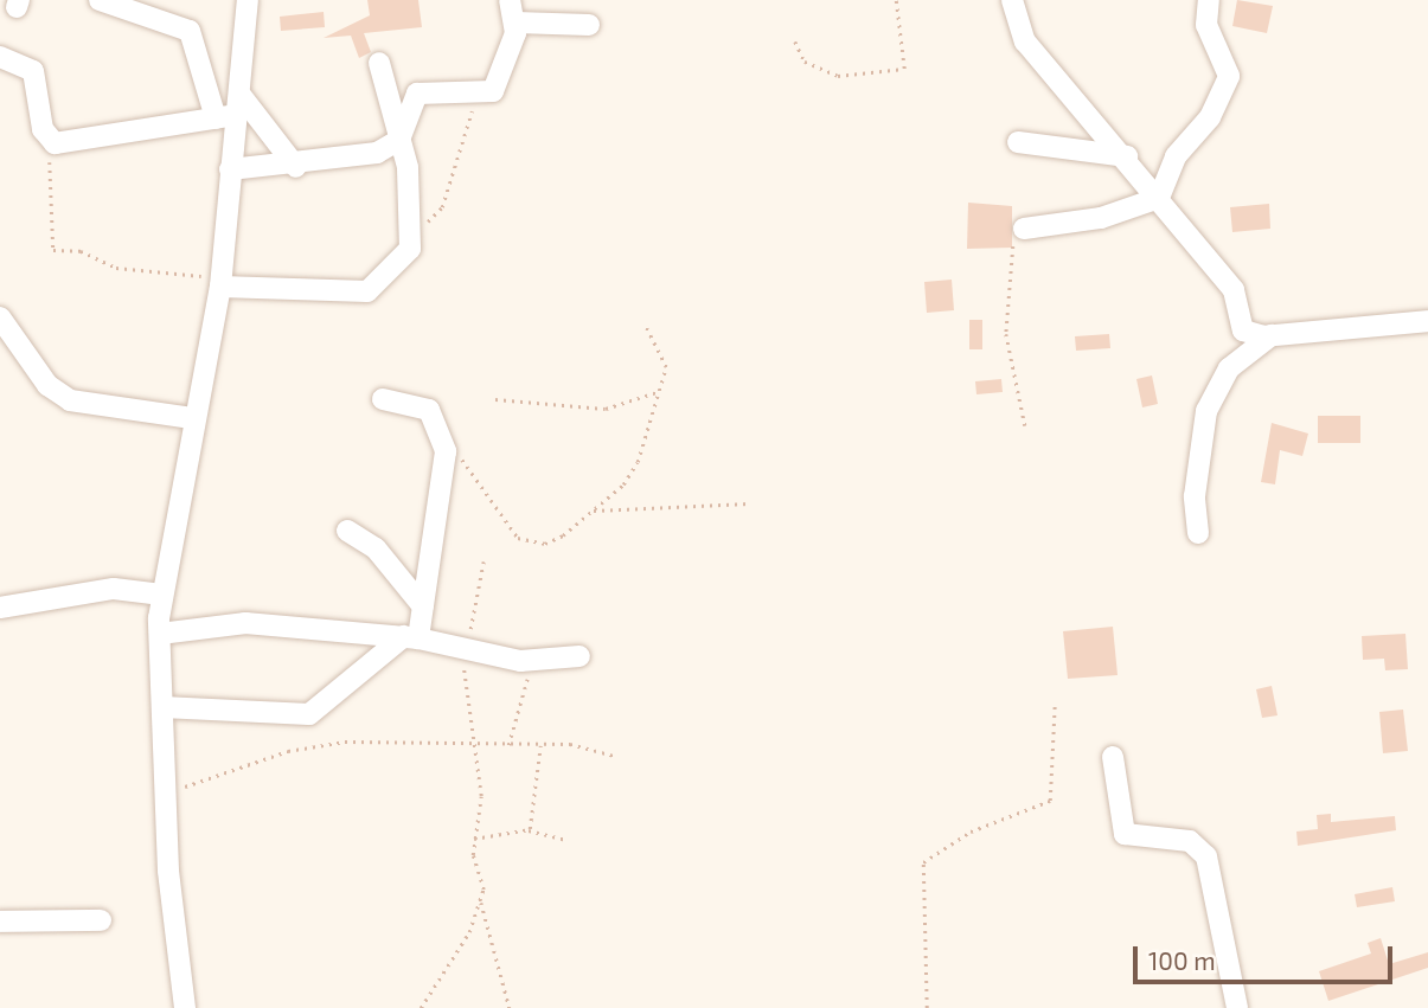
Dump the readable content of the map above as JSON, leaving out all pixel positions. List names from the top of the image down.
{
  "scale_bar": "100 m"
}
